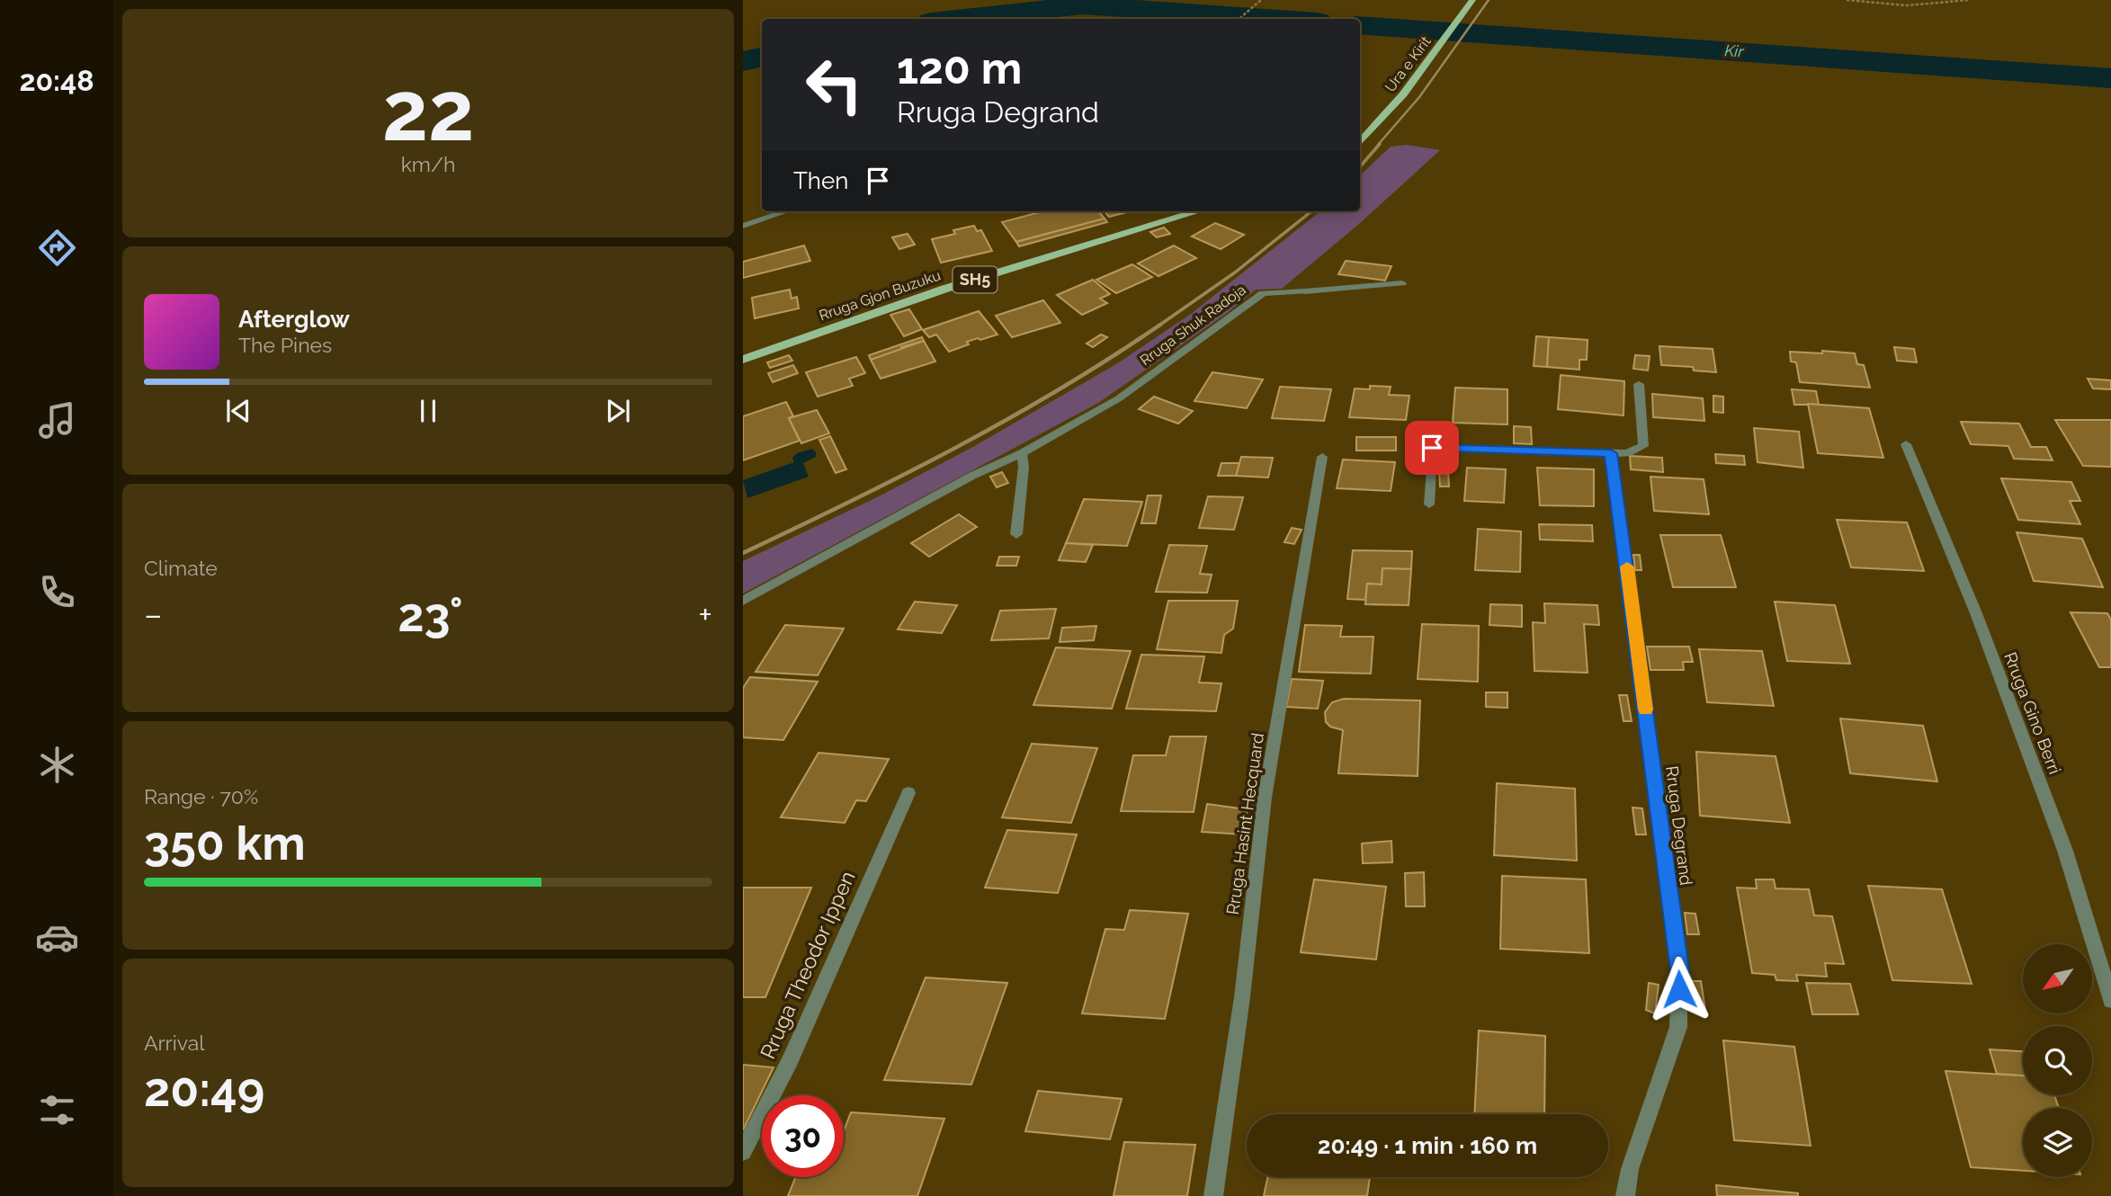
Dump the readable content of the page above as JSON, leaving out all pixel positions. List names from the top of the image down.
{
  "streets": {
    "main road": ["Ura e Kirit", "SH5", "Rruga Gjon Buzuku"],
    "street": [
      "Rruga Shuk Radoja",
      "Rruga Gino Berri",
      "Rruga Hasint Hecquard",
      "Rruga Degrand",
      "Rruga Theodor Ippen"
    ]
  },
  "water": ["Kir"],
  "north": "bottom left",
  "page": {
    "tabs": "20:48",
    "tile": [
      ["22", "km/h"],
      "Climate",
      ["Range · 70%", "350 km"],
      ["Arrival", "20:49"]
    ],
    "turn": ["120 m", "Rruga Degrand"],
    "then": "Then",
    "song": ["Afterglow", "The Pines"],
    "heat": ["−", "23°", "+"],
    "limit": "30",
    "trip": "20:49 · 1 min · 160 m"
  }
}
